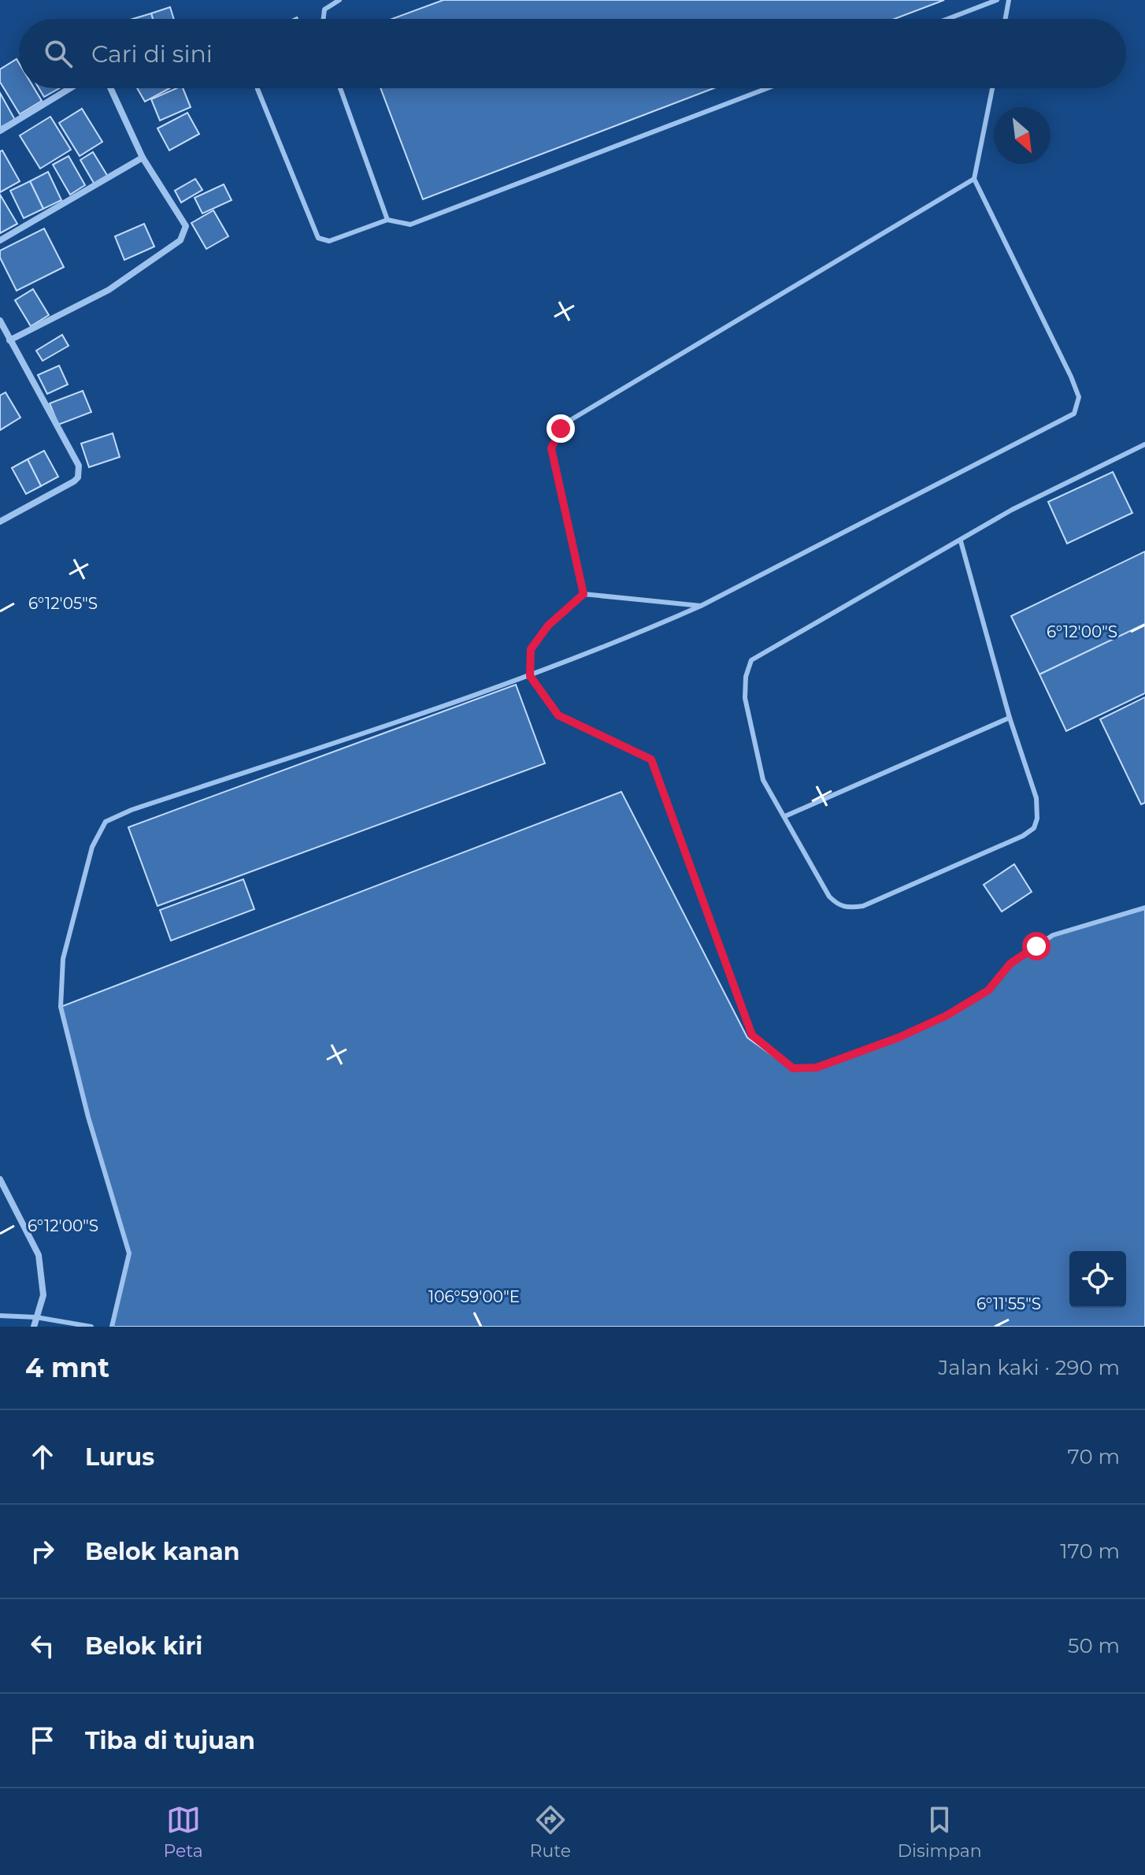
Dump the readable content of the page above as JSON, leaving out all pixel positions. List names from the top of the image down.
{
  "north": "bottom right",
  "page": {
    "search": "Cari di sini",
    "heading": ["4 mnt", "Jalan kaki · 290 m"],
    "list": [
      ["Lurus", "70 m"],
      ["Belok kanan", "170 m"],
      ["Belok kiri", "50 m"],
      "Tiba di tujuan"
    ],
    "nav": ["Peta", "Rute", "Disimpan"]
  },
  "coordinates": [
    "6°12'05\"S",
    "6°12'00\"S",
    "106°59'00\"E",
    "6°11'55\"S"
  ]
}
